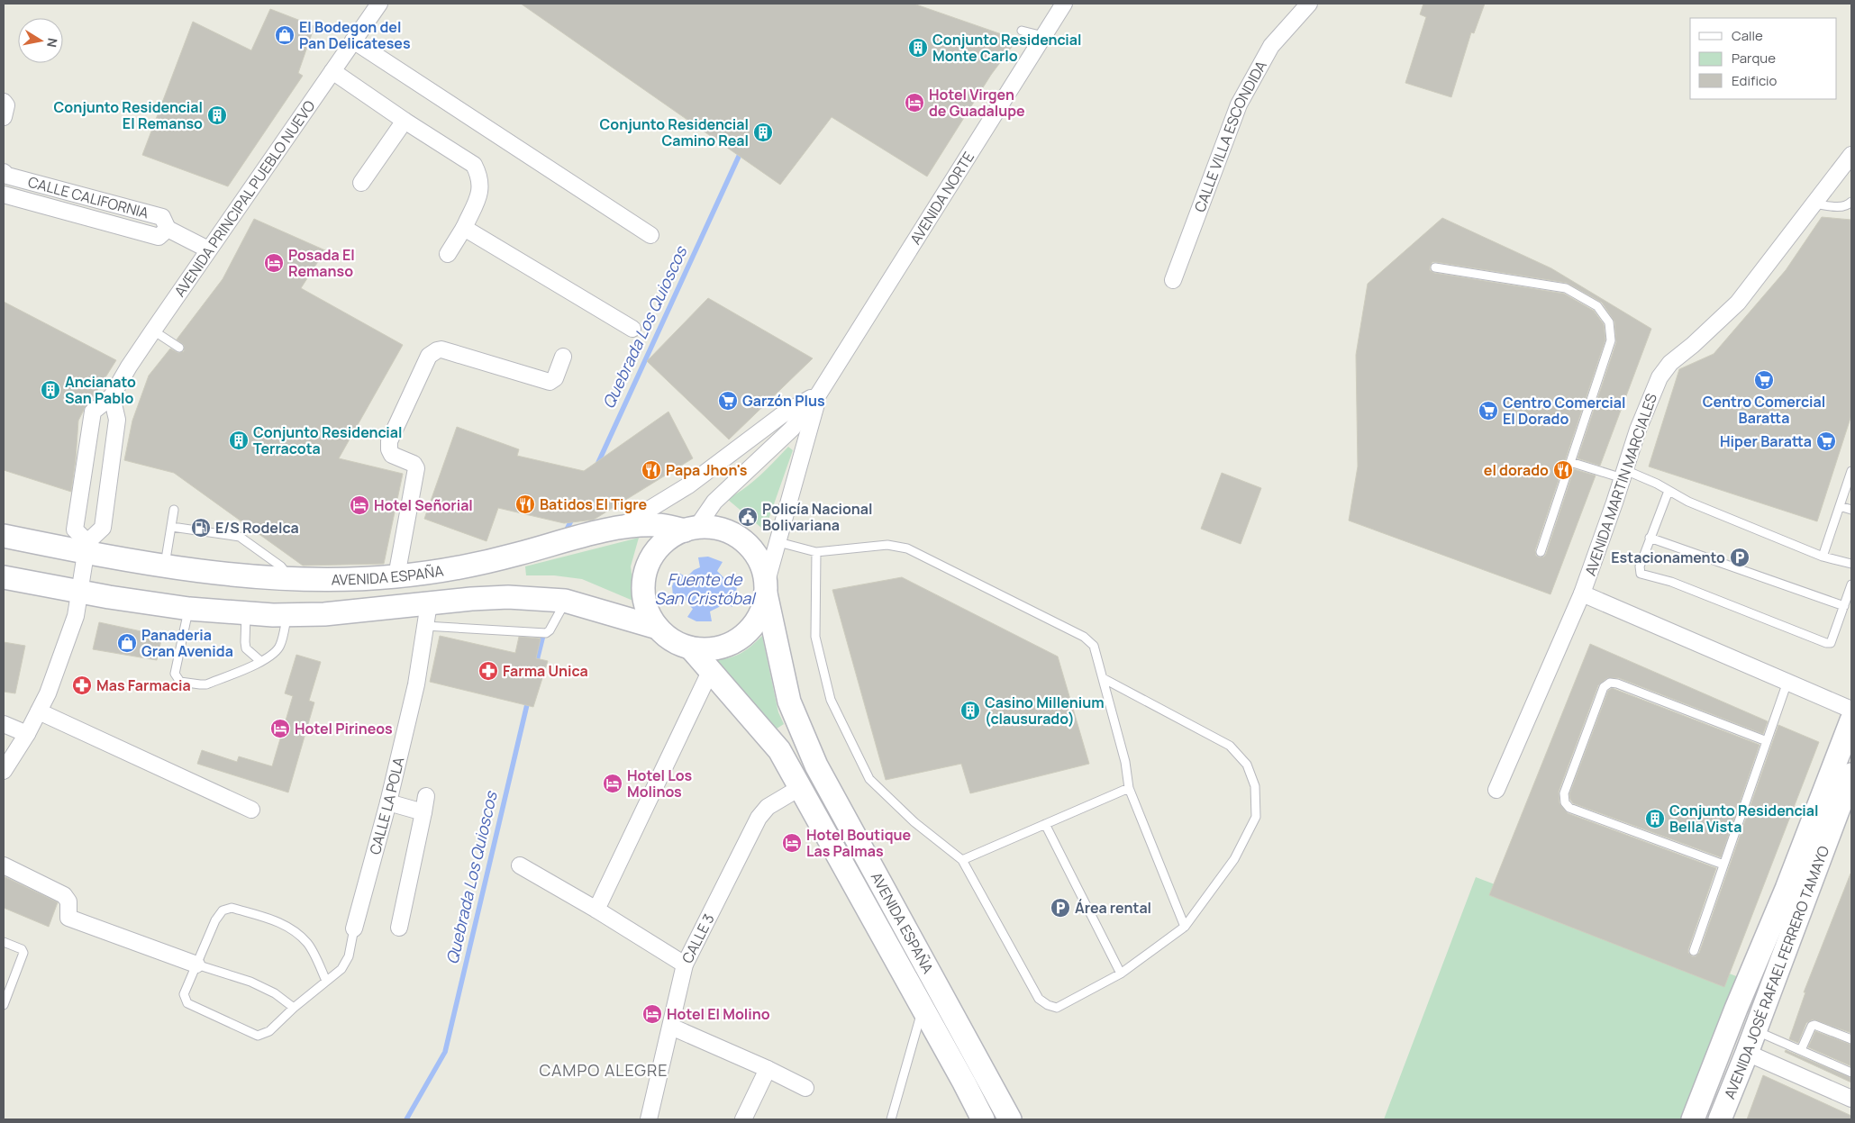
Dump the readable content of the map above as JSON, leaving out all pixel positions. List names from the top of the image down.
{
  "streets": {
    "main road": ["AVENIDA ESPAÑA", "AVENIDA JOSÉ RAFAEL FERRERO TAMAYO"],
    "street": [
      "CALLE VILLA ESCONDIDA",
      "CALLE CALIFORNIA",
      "AVENIDA NORTE",
      "AVENIDA PRINCIPAL PUEBLO NUEVO",
      "AVENIDA MARTIN MARCIALES",
      "CALLE LA POLA",
      "CALLE 3"
    ]
  },
  "crossings": [
    ["CALLE CALIFORNIA", "AVENIDA PRINCIPAL PUEBLO NUEVO"],
    ["AVENIDA NORTE", "AVENIDA ESPAÑA"],
    ["AVENIDA PRINCIPAL PUEBLO NUEVO", "AVENIDA ESPAÑA"],
    ["AVENIDA ESPAÑA", "CALLE 3"]
  ],
  "districts": ["CAMPO ALEGRE"],
  "water": ["Quebrada Los Quioscos", "Fuente de San Cristóbal"],
  "places": {
    "shop": ["El Bodegon del Pan Delicateses", "Panaderia Gran Avenida"],
    "building": [
      "Conjunto Residencial Monte Carlo",
      "Conjunto Residencial El Remanso",
      "Conjunto Residencial Camino Real",
      "Ancianato San Pablo",
      "Conjunto Residencial Terracota",
      "Casino Millenium (clausurado)",
      "Conjunto Residencial Bella Vista"
    ],
    "hotel": [
      "Hotel Virgen de Guadalupe",
      "Posada El Remanso",
      "Hotel Señorial",
      "Hotel Pirineos",
      "Hotel Los Molinos",
      "Hotel Boutique Las Palmas",
      "Hotel El Molino"
    ],
    "supermarket": [
      "Centro Comercial Baratta",
      "Garzón Plus",
      "Centro Comercial El Dorado",
      "Hiper Baratta"
    ],
    "restaurant": ["Papa Jhon's", "el dorado", "Batidos El Tigre"],
    "public building": ["Policía Nacional Bolivariana"],
    "fuel station": ["E/S Rodelca"],
    "parking": ["Estacionamento", "Área rental"],
    "pharmacy": ["Farma Unica", "Mas Farmacia"]
  },
  "legend": ["Calle", "Parque", "Edificio"],
  "north": "right"
}
